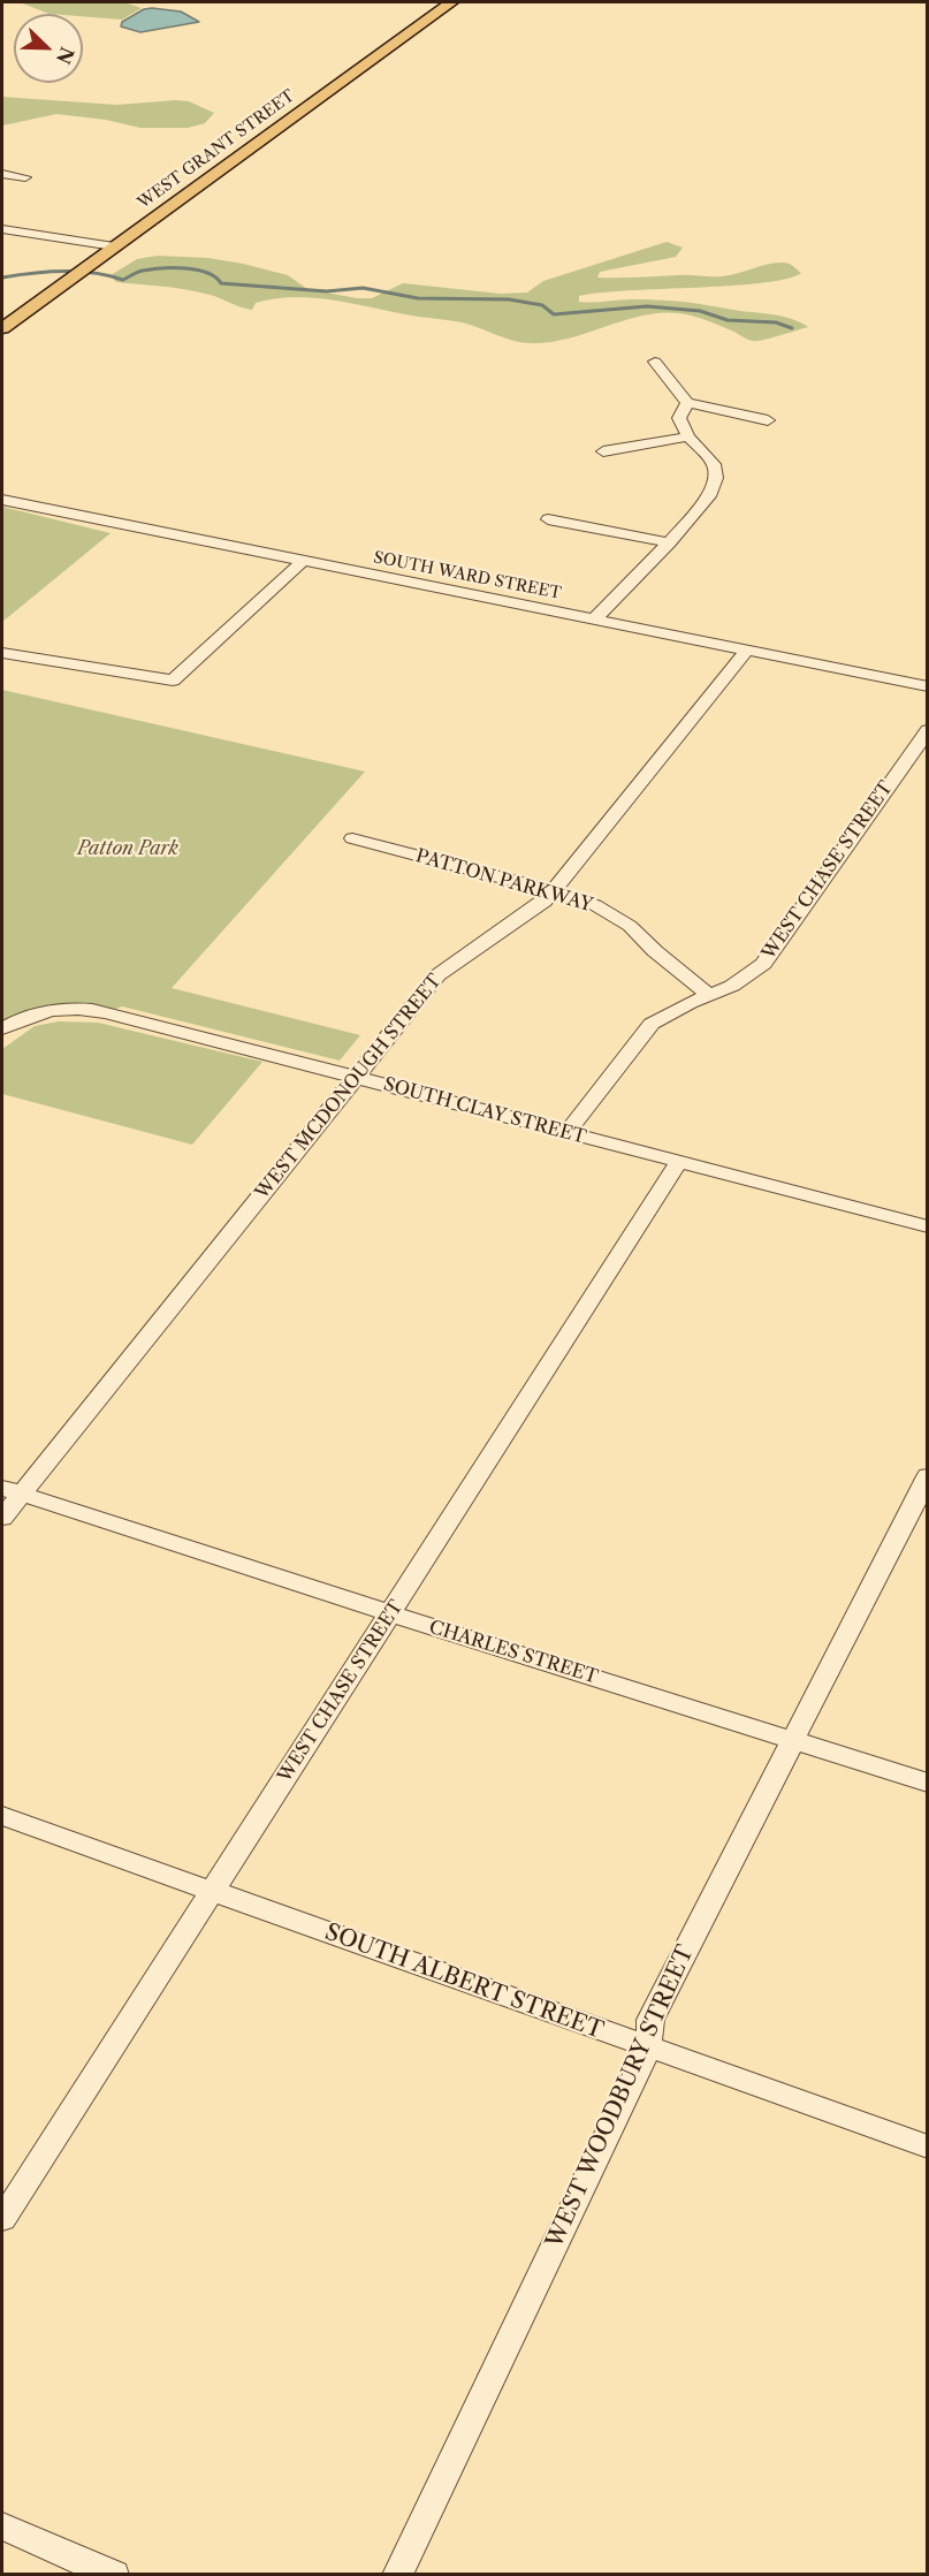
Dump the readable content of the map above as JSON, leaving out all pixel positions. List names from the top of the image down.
{
  "streets": {
    "main road": ["WEST GRANT STREET"],
    "street": [
      "SOUTH WARD STREET",
      "WEST CHASE STREET",
      "PATTON PARKWAY",
      "WEST MCDONOUGH STREET",
      "SOUTH CLAY STREET",
      "CHARLES STREET",
      "SOUTH ALBERT STREET",
      "WEST WOODBURY STREET"
    ]
  },
  "crossings": [
    ["SOUTH WARD STREET", "WEST MCDONOUGH STREET"],
    ["WEST CHASE STREET", "PATTON PARKWAY"],
    ["WEST CHASE STREET", "SOUTH CLAY STREET"],
    ["WEST CHASE STREET", "CHARLES STREET"],
    ["WEST CHASE STREET", "SOUTH ALBERT STREET"],
    ["PATTON PARKWAY", "WEST MCDONOUGH STREET"],
    ["WEST MCDONOUGH STREET", "SOUTH CLAY STREET"],
    ["WEST MCDONOUGH STREET", "CHARLES STREET"],
    ["CHARLES STREET", "WEST WOODBURY STREET"],
    ["SOUTH ALBERT STREET", "WEST WOODBURY STREET"]
  ],
  "parks": ["Patton Park"],
  "north": "bottom right"
}
